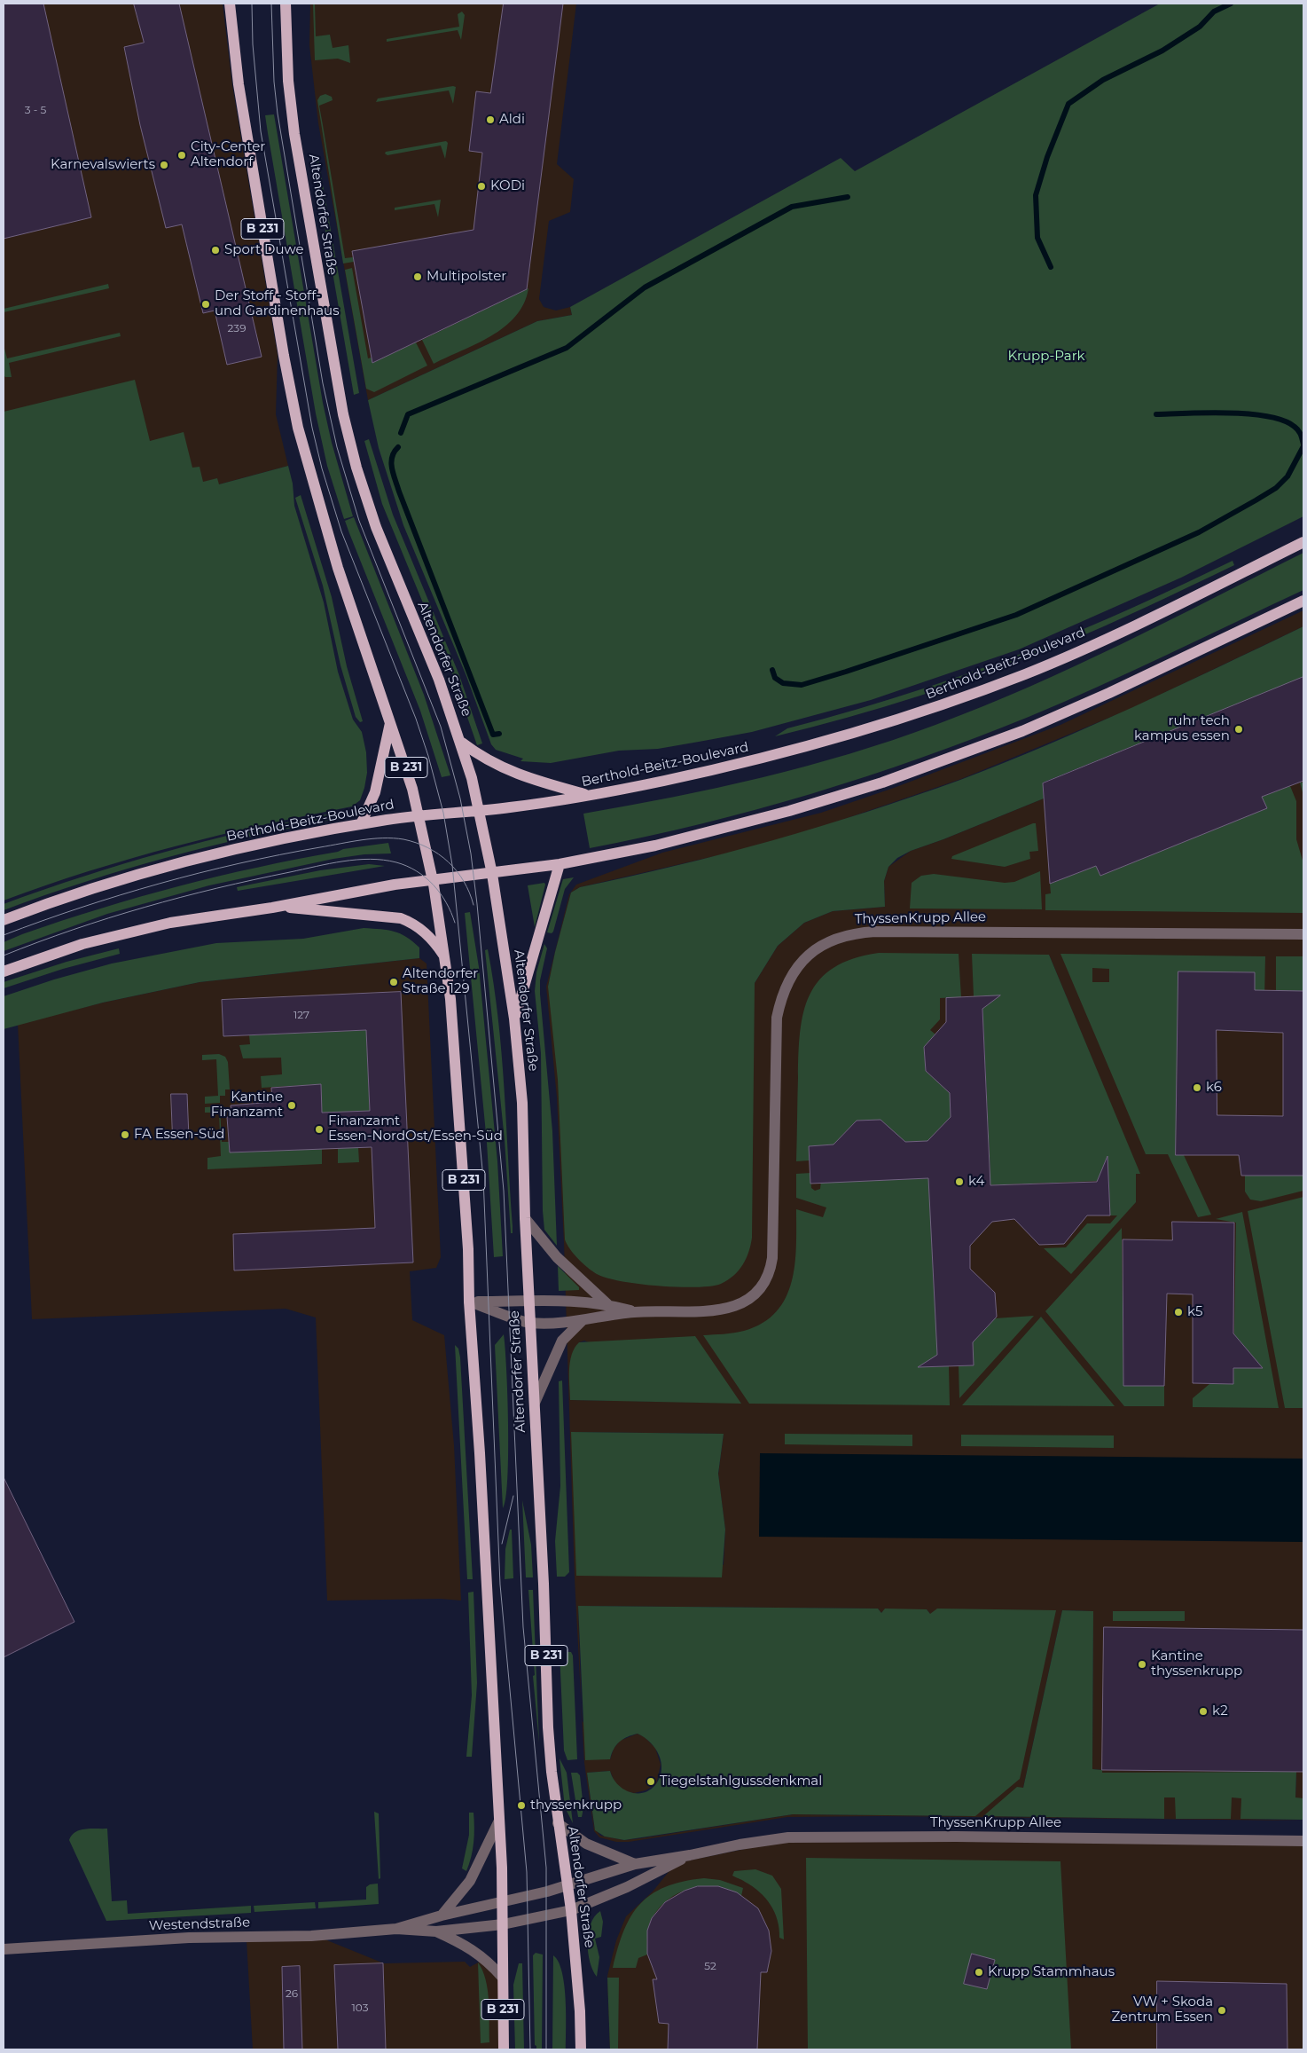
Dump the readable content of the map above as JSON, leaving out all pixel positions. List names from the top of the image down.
{
  "streets": {
    "main road": ["Altendorfer Straße", "B 231", "Berthold-Beitz-Boulevard"],
    "street": ["ThyssenKrupp Allee", "Westendstraße"]
  },
  "crossings": [
    ["Altendorfer Straße", "Berthold-Beitz-Boulevard"],
    ["Altendorfer Straße", "ThyssenKrupp Allee"],
    ["Altendorfer Straße", "Westendstraße"],
    ["B 231", "Berthold-Beitz-Boulevard"],
    ["B 231", "ThyssenKrupp Allee"],
    ["B 231", "Westendstraße"],
    ["ThyssenKrupp Allee", "Westendstraße"]
  ],
  "parks": ["Krupp-Park"],
  "places": [
    "Aldi",
    "City-Center Altendorf",
    "Karnevalswierts",
    "KODi",
    "Sport Duwe",
    "Multipolster",
    "Der Stoff - Stoff- und Gardinenhaus",
    "ruhr tech kampus essen",
    "Altendorfer Straße 129",
    "k6",
    "Kantine Finanzamt",
    "Finanzamt Essen-NordOst/Essen-Süd",
    "FA Essen-Süd",
    "k4",
    "k5",
    "Kantine thyssenkrupp",
    "k2",
    "Tiegelstahlgussdenkmal",
    "thyssenkrupp",
    "Krupp Stammhaus",
    "VW + Skoda Zentrum Essen"
  ],
  "house_numbers": [
    "3 - 5",
    "239",
    "127",
    "52",
    "26",
    "103"
  ]
}
